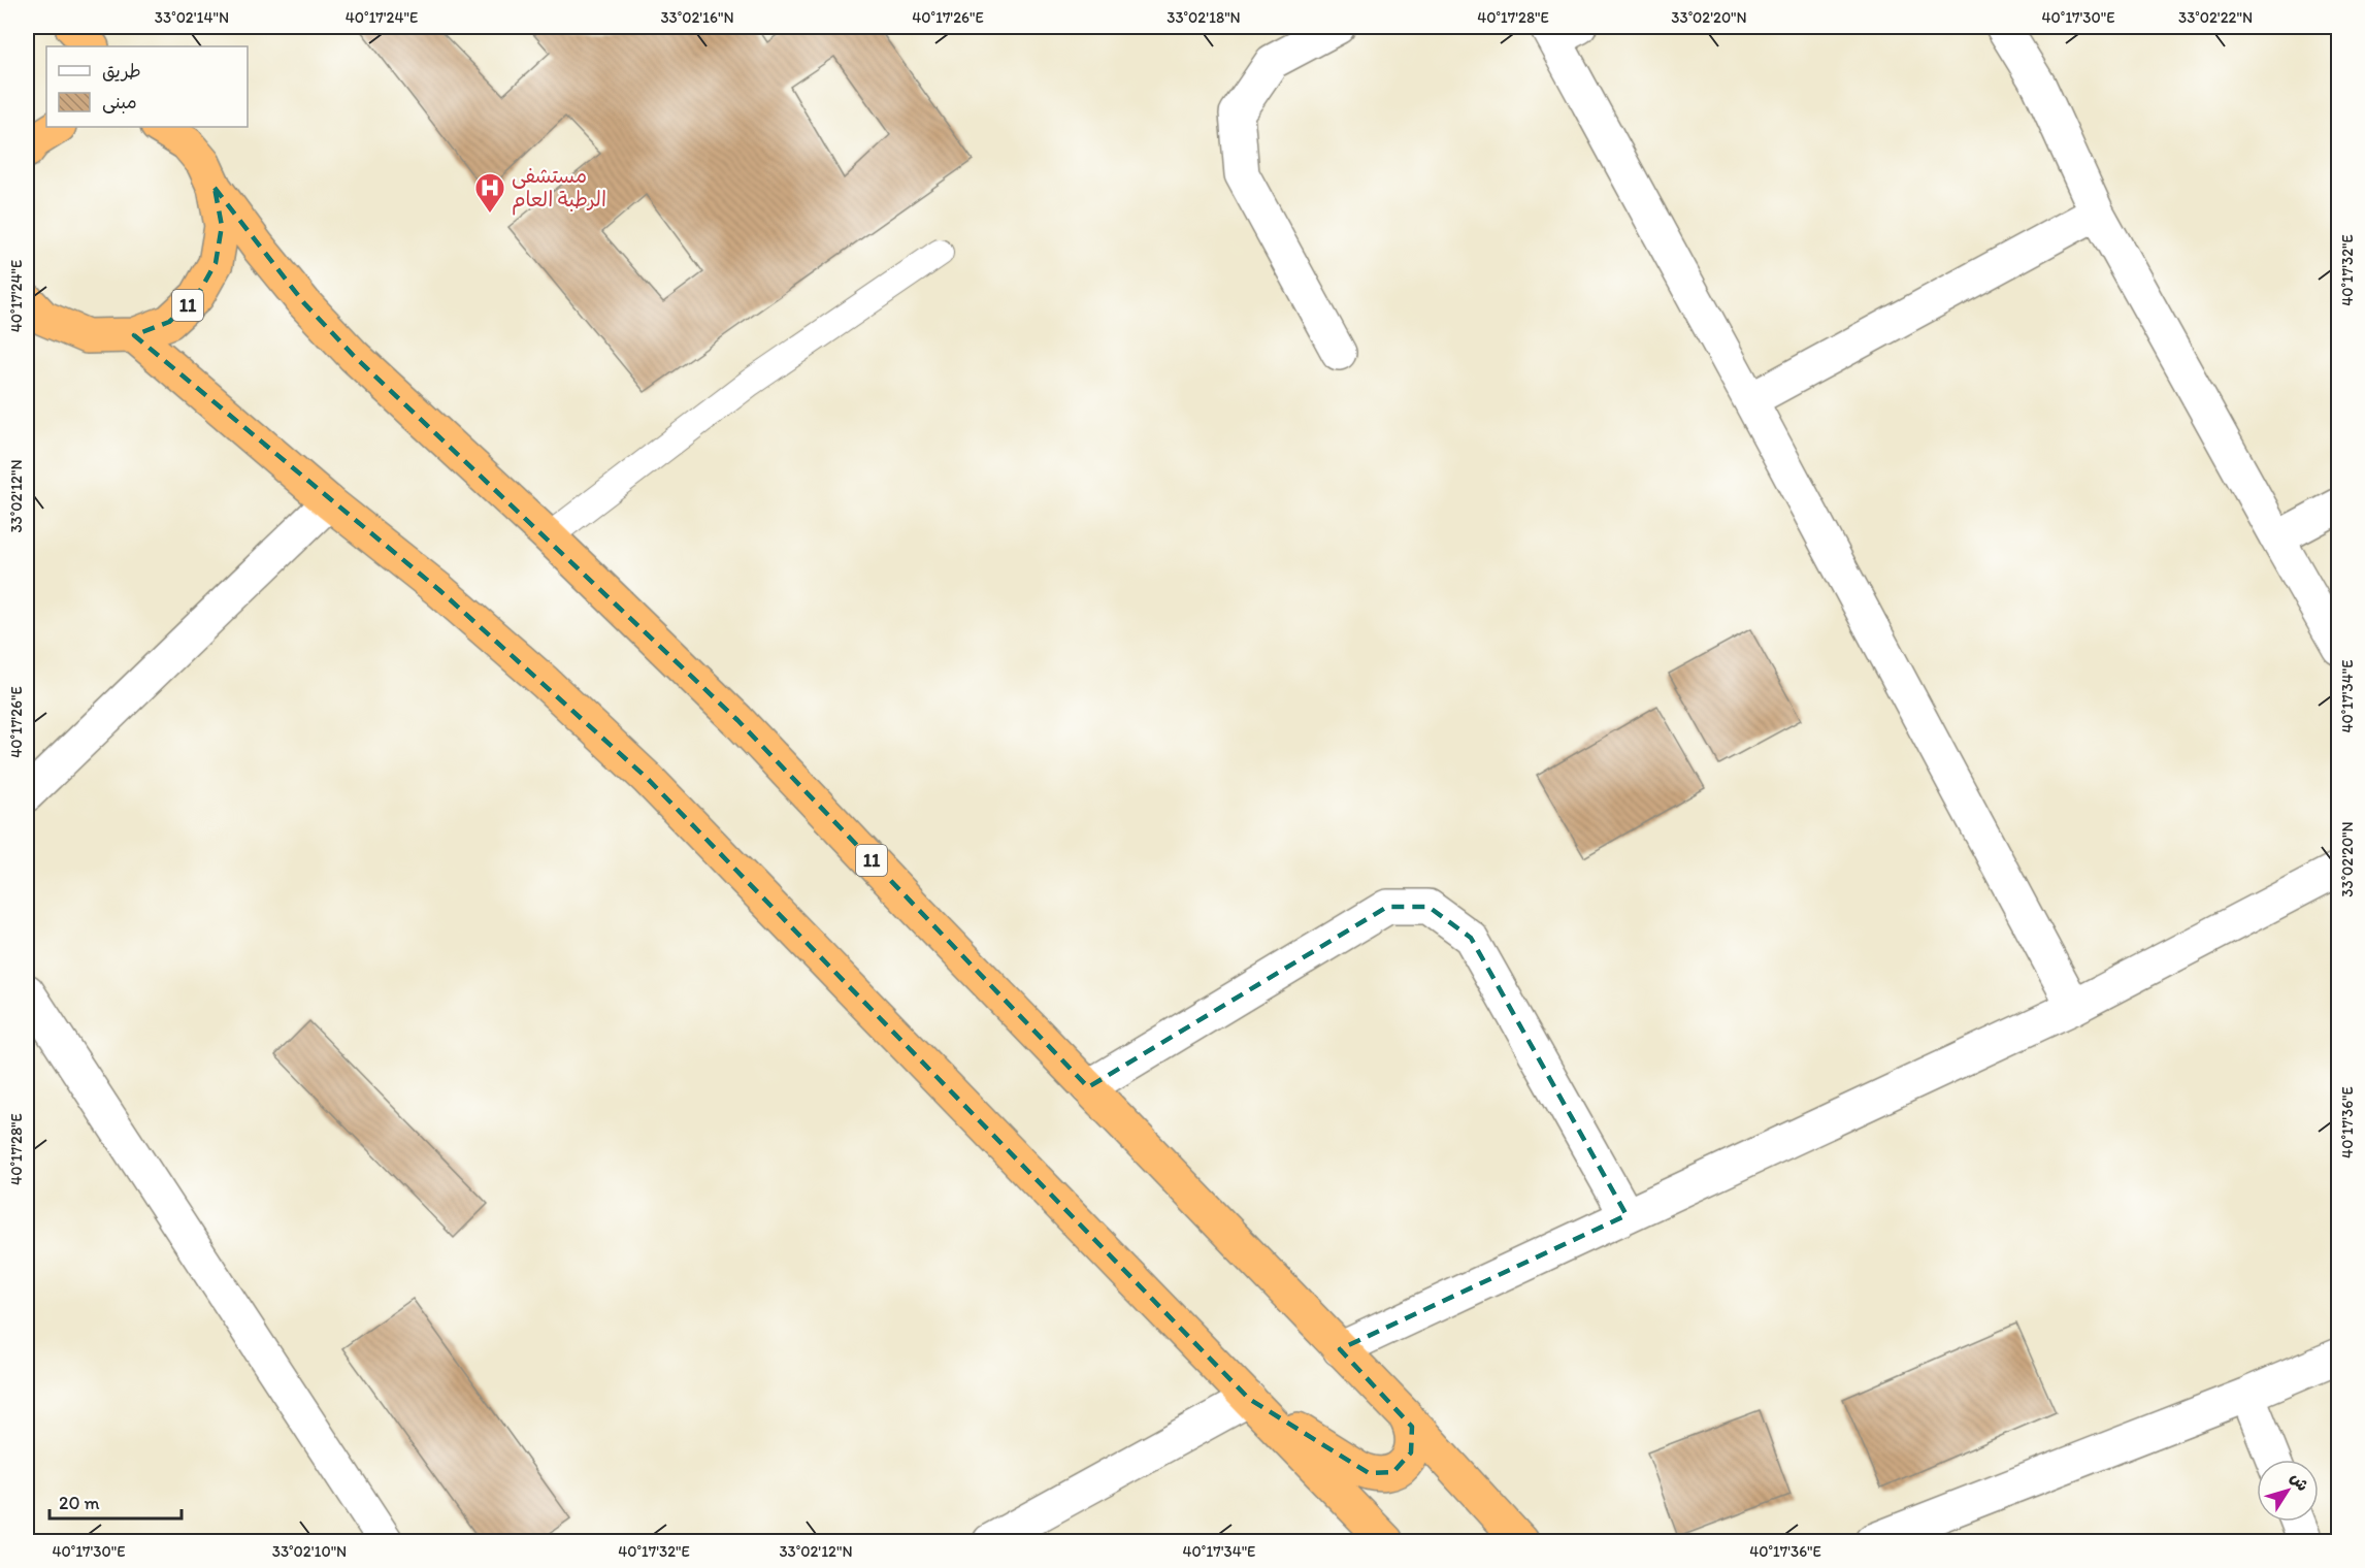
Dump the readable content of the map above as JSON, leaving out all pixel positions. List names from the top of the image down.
{
  "streets": {
    "highway": ["11"]
  },
  "places": {
    "hospital": ["مستشفى الرطبة العام"]
  },
  "legend": ["طريق", "مبنى"],
  "scale_bar": "20 m",
  "north": "top right",
  "coordinates": [
    "33°02'14\"N",
    "40°17'24\"E",
    "33°02'16\"N",
    "40°17'26\"E",
    "33°02'18\"N",
    "40°17'28\"E",
    "33°02'20\"N",
    "40°17'30\"E",
    "33°02'22\"N",
    "40°17'32\"E",
    "33°02'12\"N",
    "40°17'34\"E",
    "40°17'36\"E",
    "33°02'10\"N"
  ]
}
